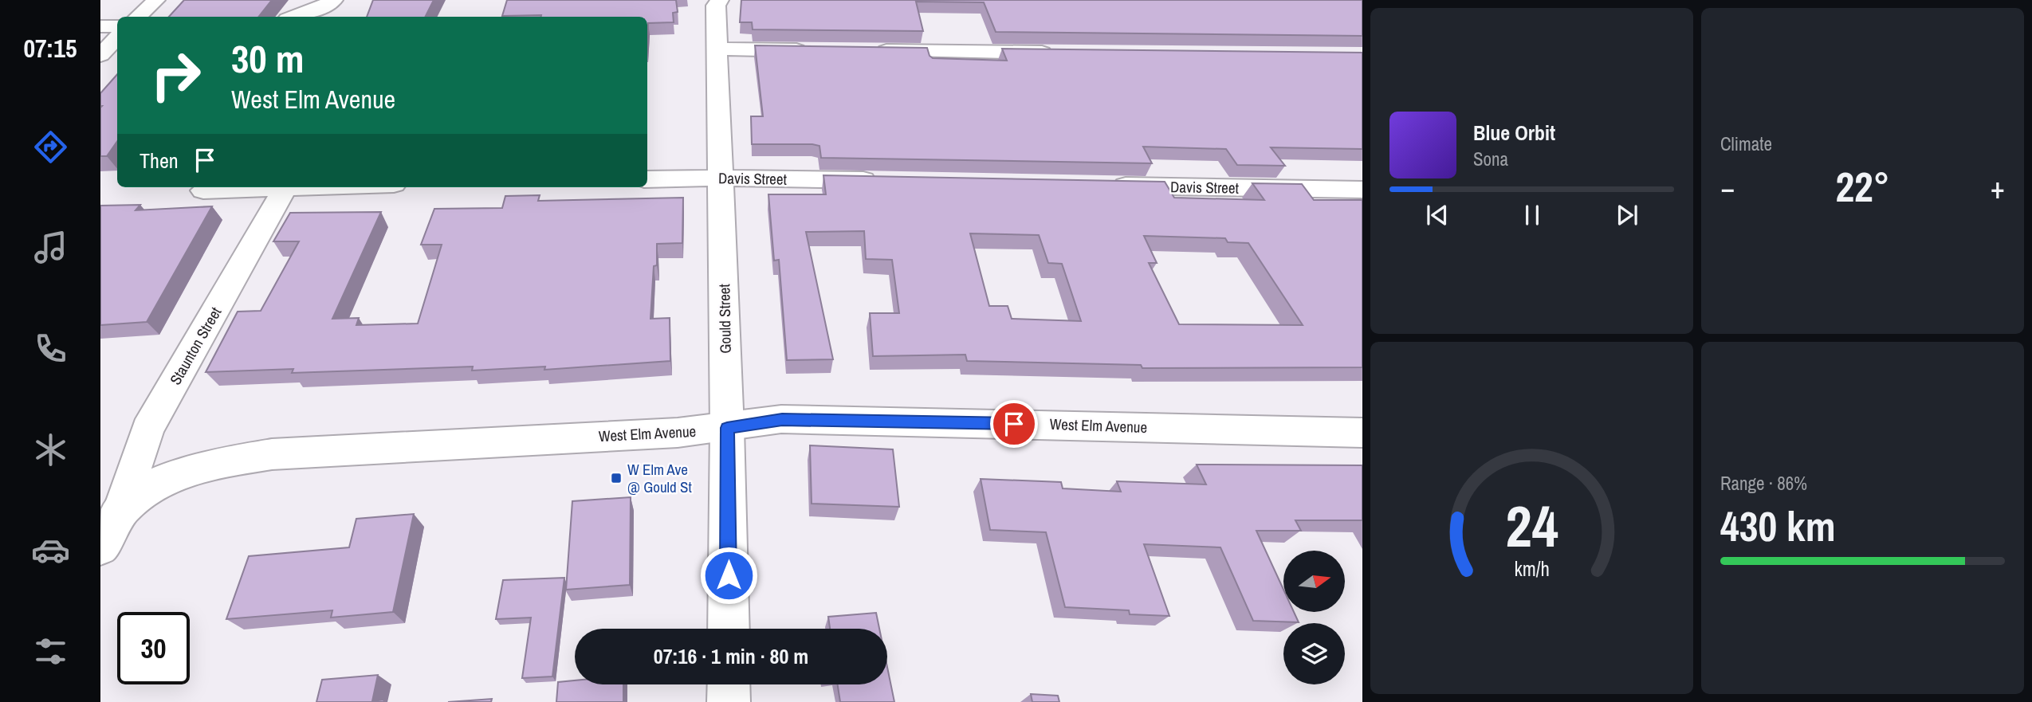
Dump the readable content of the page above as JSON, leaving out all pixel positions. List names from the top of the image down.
{
  "streets": {
    "street": [
      "Davis Street",
      "Gould Street",
      "Staunton Street",
      "West Elm Avenue"
    ]
  },
  "crossings": [
    ["Davis Street", "Gould Street"],
    ["Gould Street", "West Elm Avenue"],
    ["Staunton Street", "West Elm Avenue"]
  ],
  "places": {
    "transit": ["W Elm Ave @ Gould St"]
  },
  "north": "right",
  "page": {
    "tabs": "07:15",
    "tile": [
      "Climate",
      ["Range · 86%", "430 km"]
    ],
    "turn": ["30 m", "West Elm Avenue"],
    "song": ["Blue Orbit", "Sona"],
    "then": "Then",
    "heat": ["−", "22°", "+"],
    "limit": "30",
    "trip": "07:16 · 1 min · 80 m",
    "gauge": ["24", "km/h"]
  }
}
